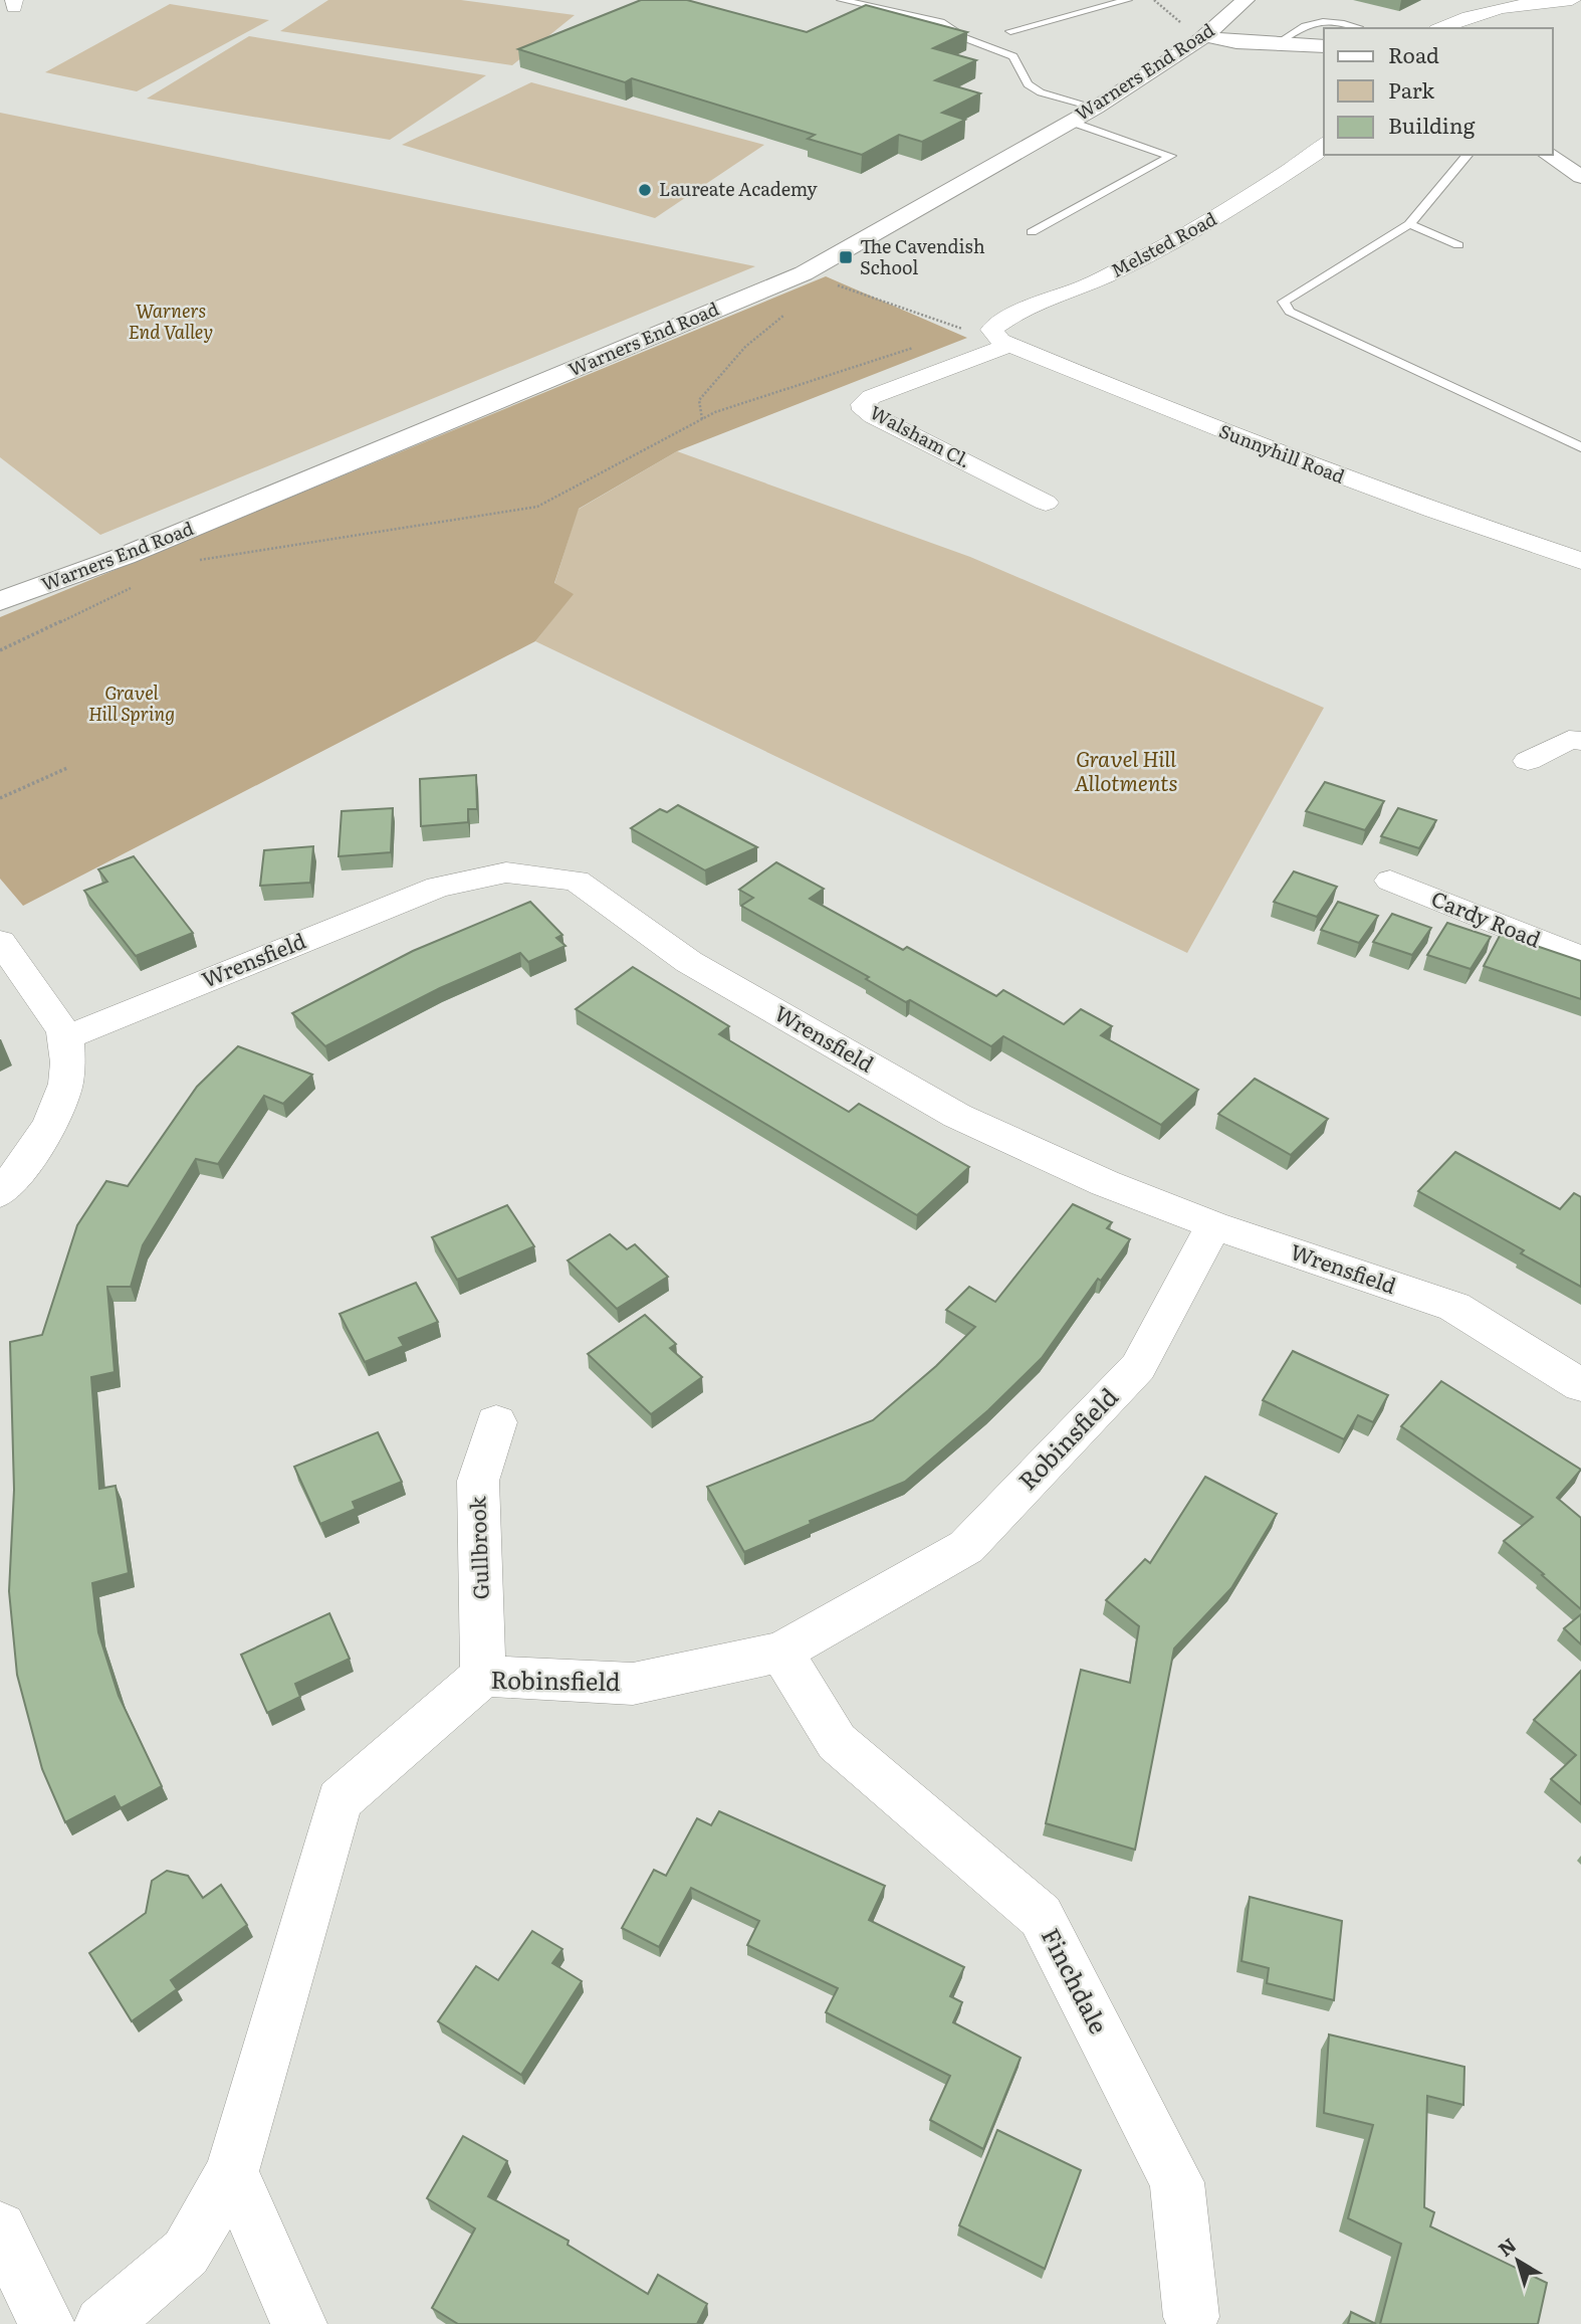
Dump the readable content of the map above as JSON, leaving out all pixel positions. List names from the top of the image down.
{
  "streets": {
    "street": [
      "Warners End Road",
      "Melsted Road",
      "Walsham Cl.",
      "Sunnyhill Road",
      "Cardy Road",
      "Wrensfield",
      "Robinsfield",
      "Gullbrook",
      "Finchdale"
    ]
  },
  "crossings": [
    ["Melsted Road", "Walsham Cl."],
    ["Melsted Road", "Sunnyhill Road"],
    ["Walsham Cl.", "Sunnyhill Road"],
    ["Wrensfield", "Robinsfield"],
    ["Robinsfield", "Gullbrook"],
    ["Robinsfield", "Finchdale"]
  ],
  "parks": ["Warners End Valley", "Gravel Hill Spring", "Gravel Hill Allotments"],
  "places": {
    "other": ["Laureate Academy"],
    "transit": ["The Cavendish School"]
  },
  "legend": ["Road", "Park", "Building"],
  "north": "top left"
}
